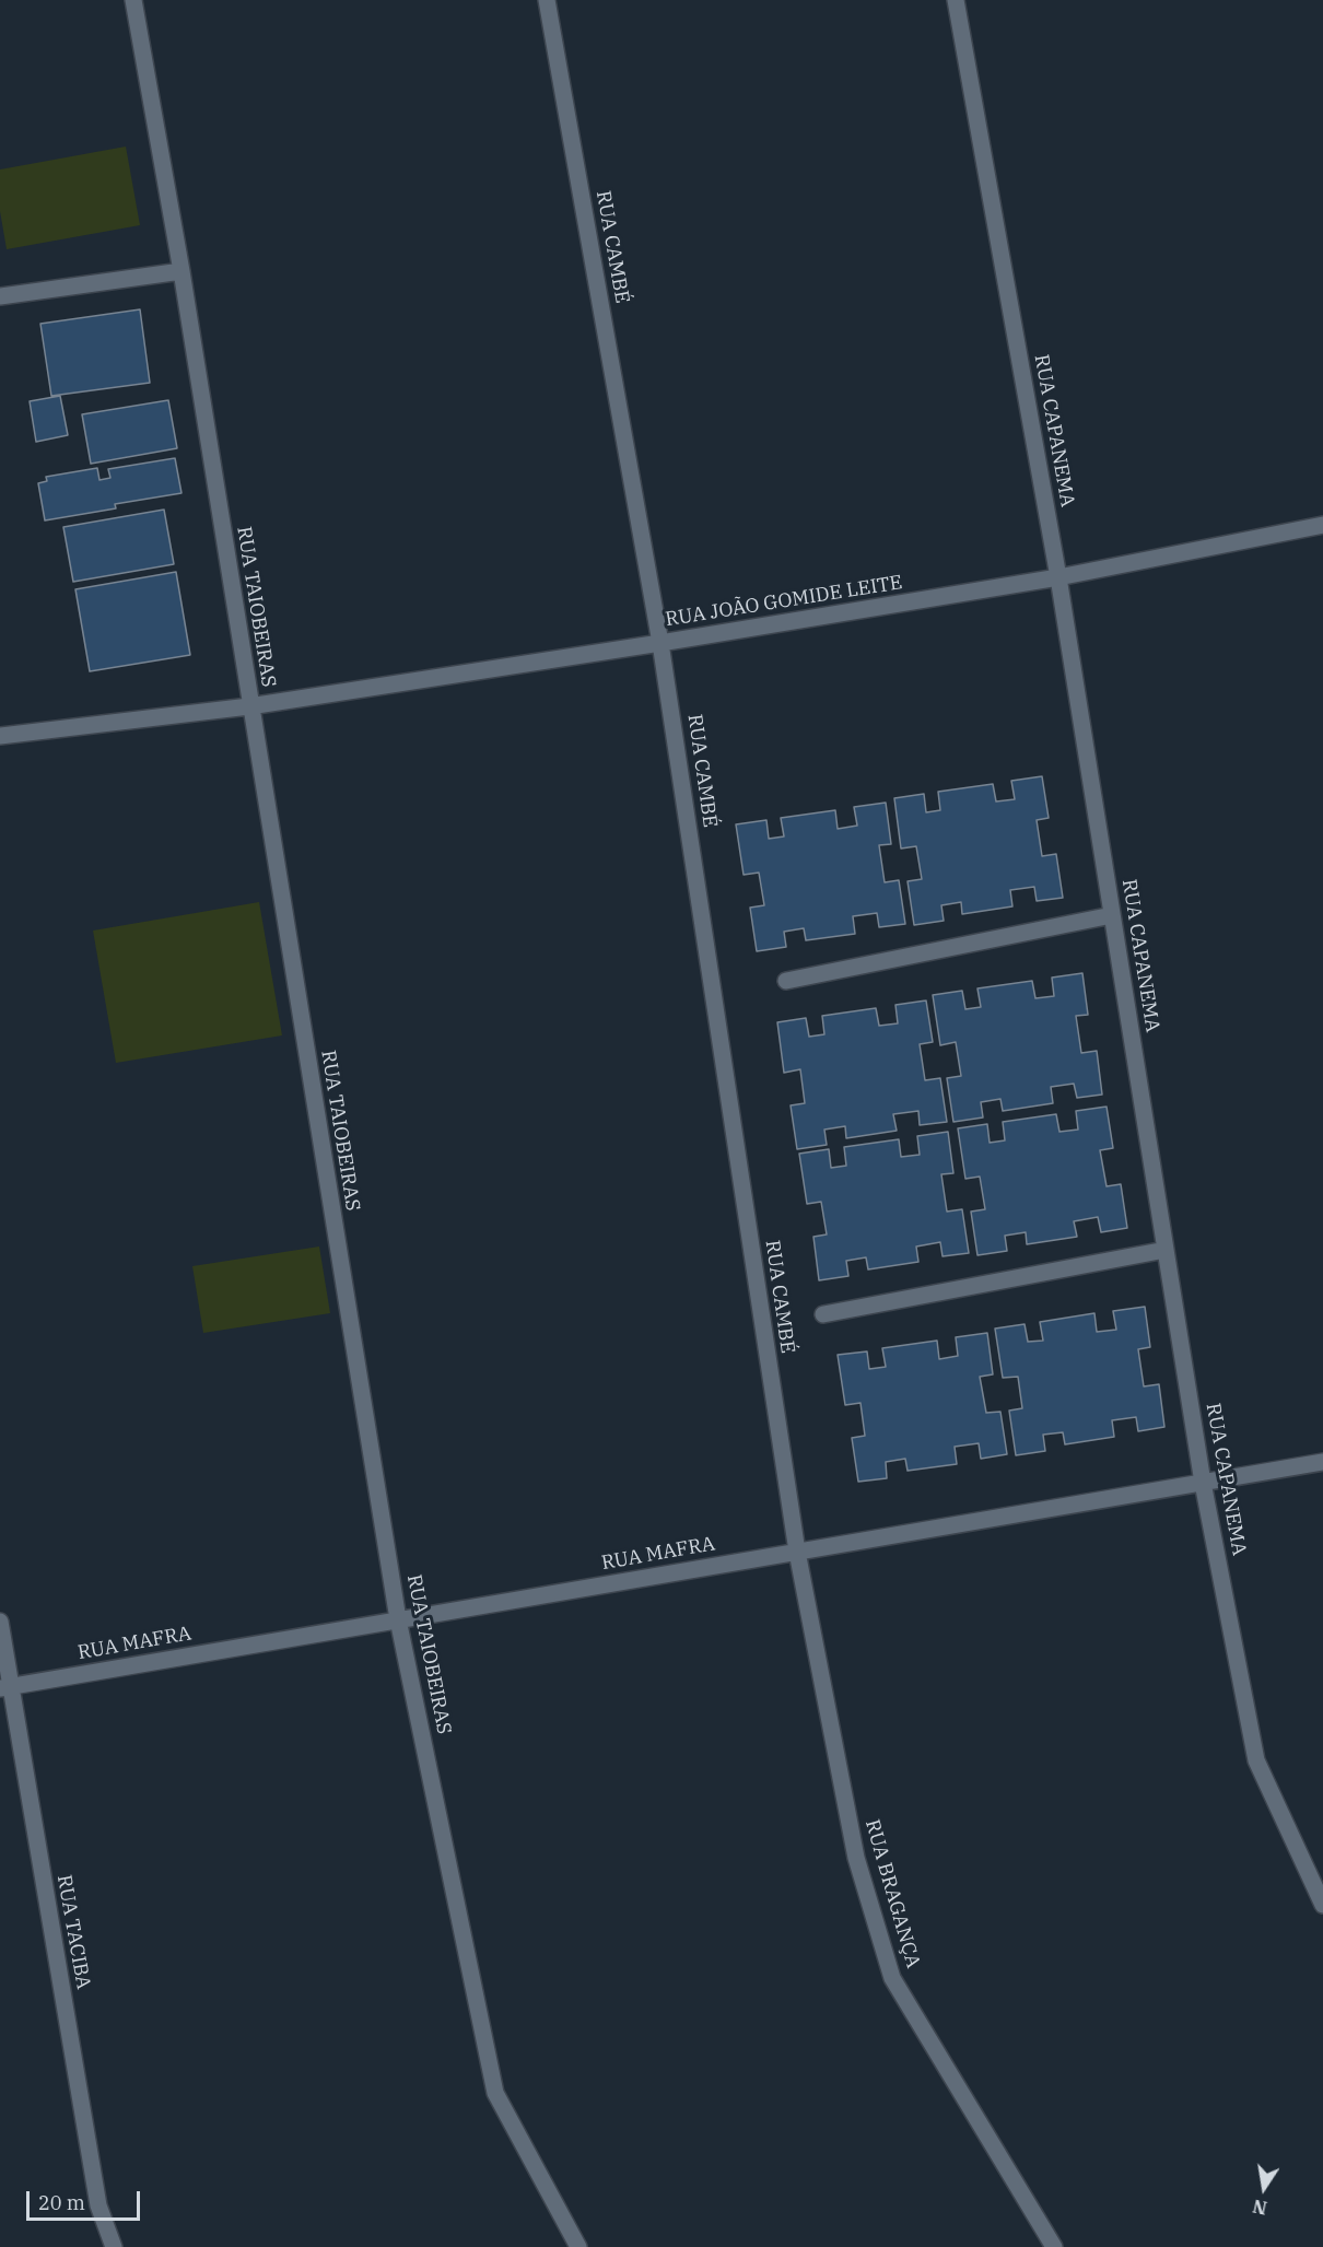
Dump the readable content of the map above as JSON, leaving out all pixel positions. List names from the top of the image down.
{
  "streets": {
    "street": [
      "RUA CAMBÉ",
      "RUA CAPANEMA",
      "RUA JOÃO GOMIDE LEITE",
      "RUA TAIOBEIRAS",
      "RUA MAFRA",
      "RUA BRAGANÇA",
      "RUA TACIBA"
    ]
  },
  "crossings": [
    ["RUA CAMBÉ", "RUA JOÃO GOMIDE LEITE"],
    ["RUA CAMBÉ", "RUA MAFRA"],
    ["RUA CAMBÉ", "RUA BRAGANÇA"],
    ["RUA CAPANEMA", "RUA JOÃO GOMIDE LEITE"],
    ["RUA CAPANEMA", "RUA MAFRA"],
    ["RUA JOÃO GOMIDE LEITE", "RUA TAIOBEIRAS"],
    ["RUA TAIOBEIRAS", "RUA MAFRA"],
    ["RUA MAFRA", "RUA BRAGANÇA"],
    ["RUA MAFRA", "RUA TACIBA"]
  ],
  "scale_bar": "20 m",
  "north": "bottom"
}
